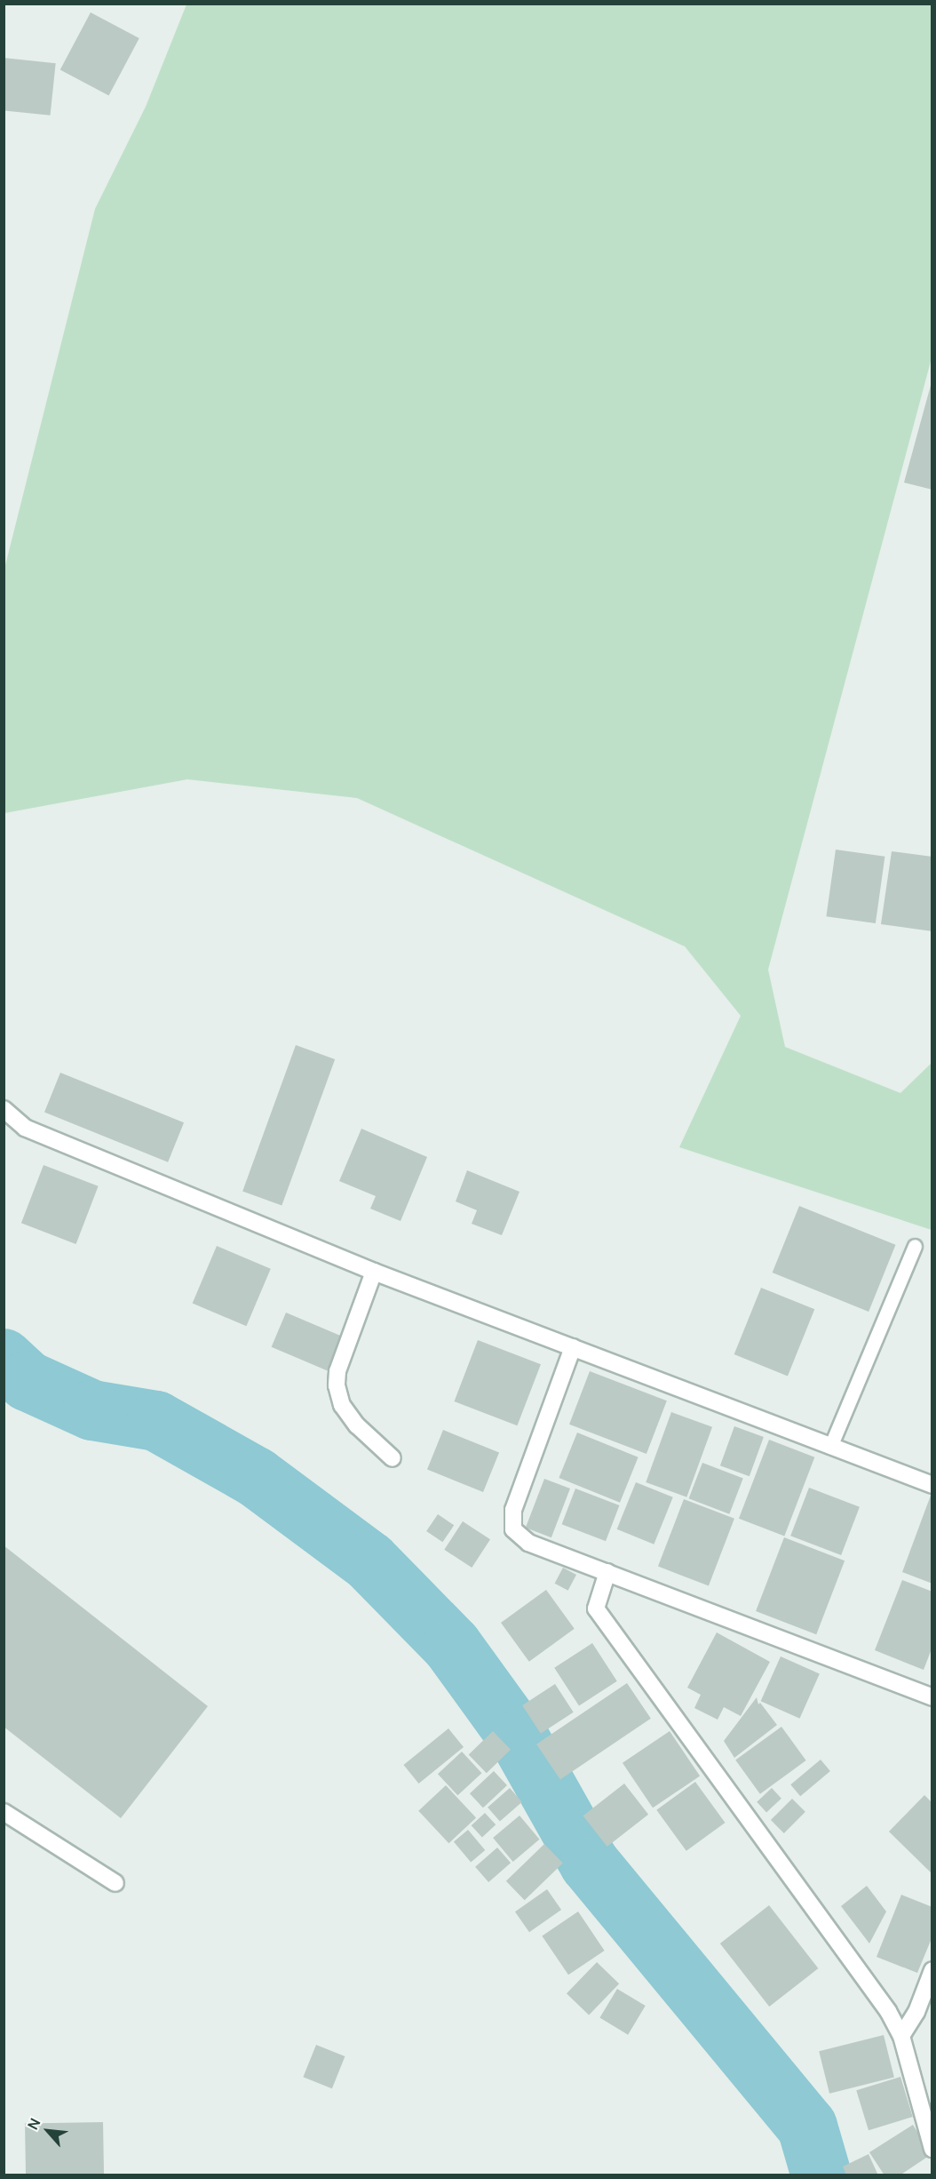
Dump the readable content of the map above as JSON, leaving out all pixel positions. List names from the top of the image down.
{
  "north": "top left"
}
